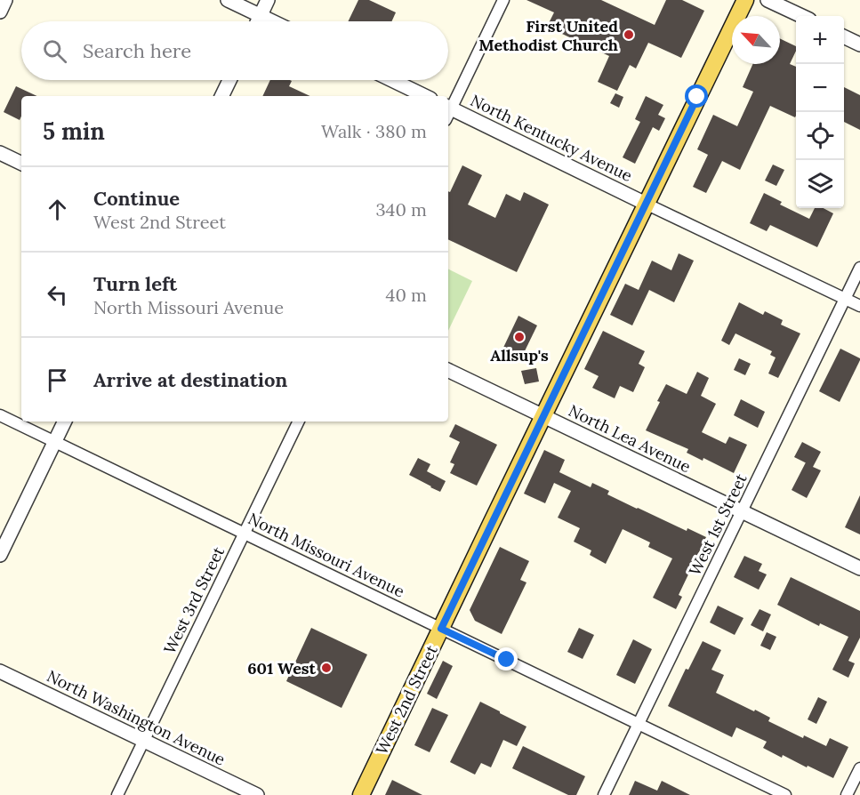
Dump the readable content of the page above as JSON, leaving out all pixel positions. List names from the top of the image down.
{
  "streets": {
    "main road": ["West 2nd Street"],
    "street": [
      "North Kentucky Avenue",
      "North Lea Avenue",
      "West 1st Street",
      "North Missouri Avenue",
      "West 3rd Street",
      "North Washington Avenue"
    ]
  },
  "crossings": [
    ["North Kentucky Avenue", "West 1st Street"],
    ["North Kentucky Avenue", "West 2nd Street"],
    ["North Lea Avenue", "West 1st Street"],
    ["North Lea Avenue", "West 2nd Street"],
    ["West 1st Street", "North Missouri Avenue"],
    ["North Missouri Avenue", "West 3rd Street"],
    ["North Missouri Avenue", "West 2nd Street"],
    ["West 3rd Street", "North Washington Avenue"]
  ],
  "places": ["First United Methodist Church", "Allsup's", "601 West"],
  "north": "top left",
  "page": {
    "map_buttons": ["+", "−"],
    "search": "Search here",
    "heading": ["5 min", "Walk · 380 m"],
    "list": [
      ["Continue", "West 2nd Street", "340 m"],
      ["Turn left", "North Missouri Avenue", "40 m"],
      "Arrive at destination"
    ]
  }
}
